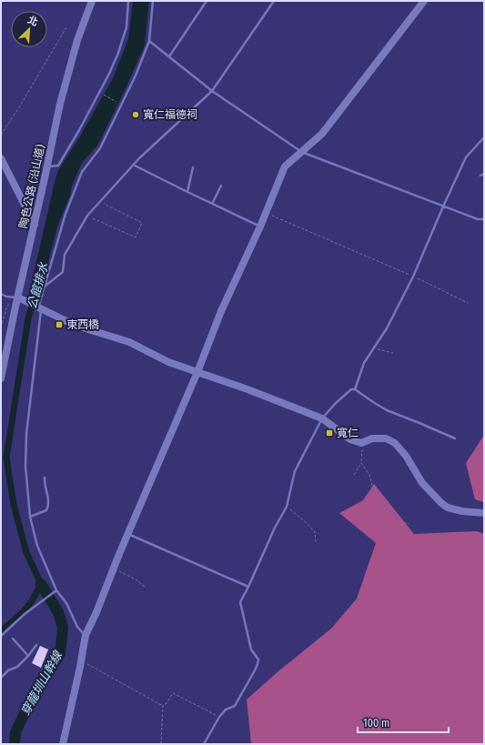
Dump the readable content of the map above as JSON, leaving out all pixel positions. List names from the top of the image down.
{
  "streets": {
    "street": ["陶色公路 (沿山道)"]
  },
  "water": ["公館排水", "穿龍圳山幹線"],
  "places": {
    "other": ["寬仁福德祠"],
    "transit": ["東西橋", "寬仁"]
  },
  "scale_bar": "100 m",
  "north": "top right"
}
